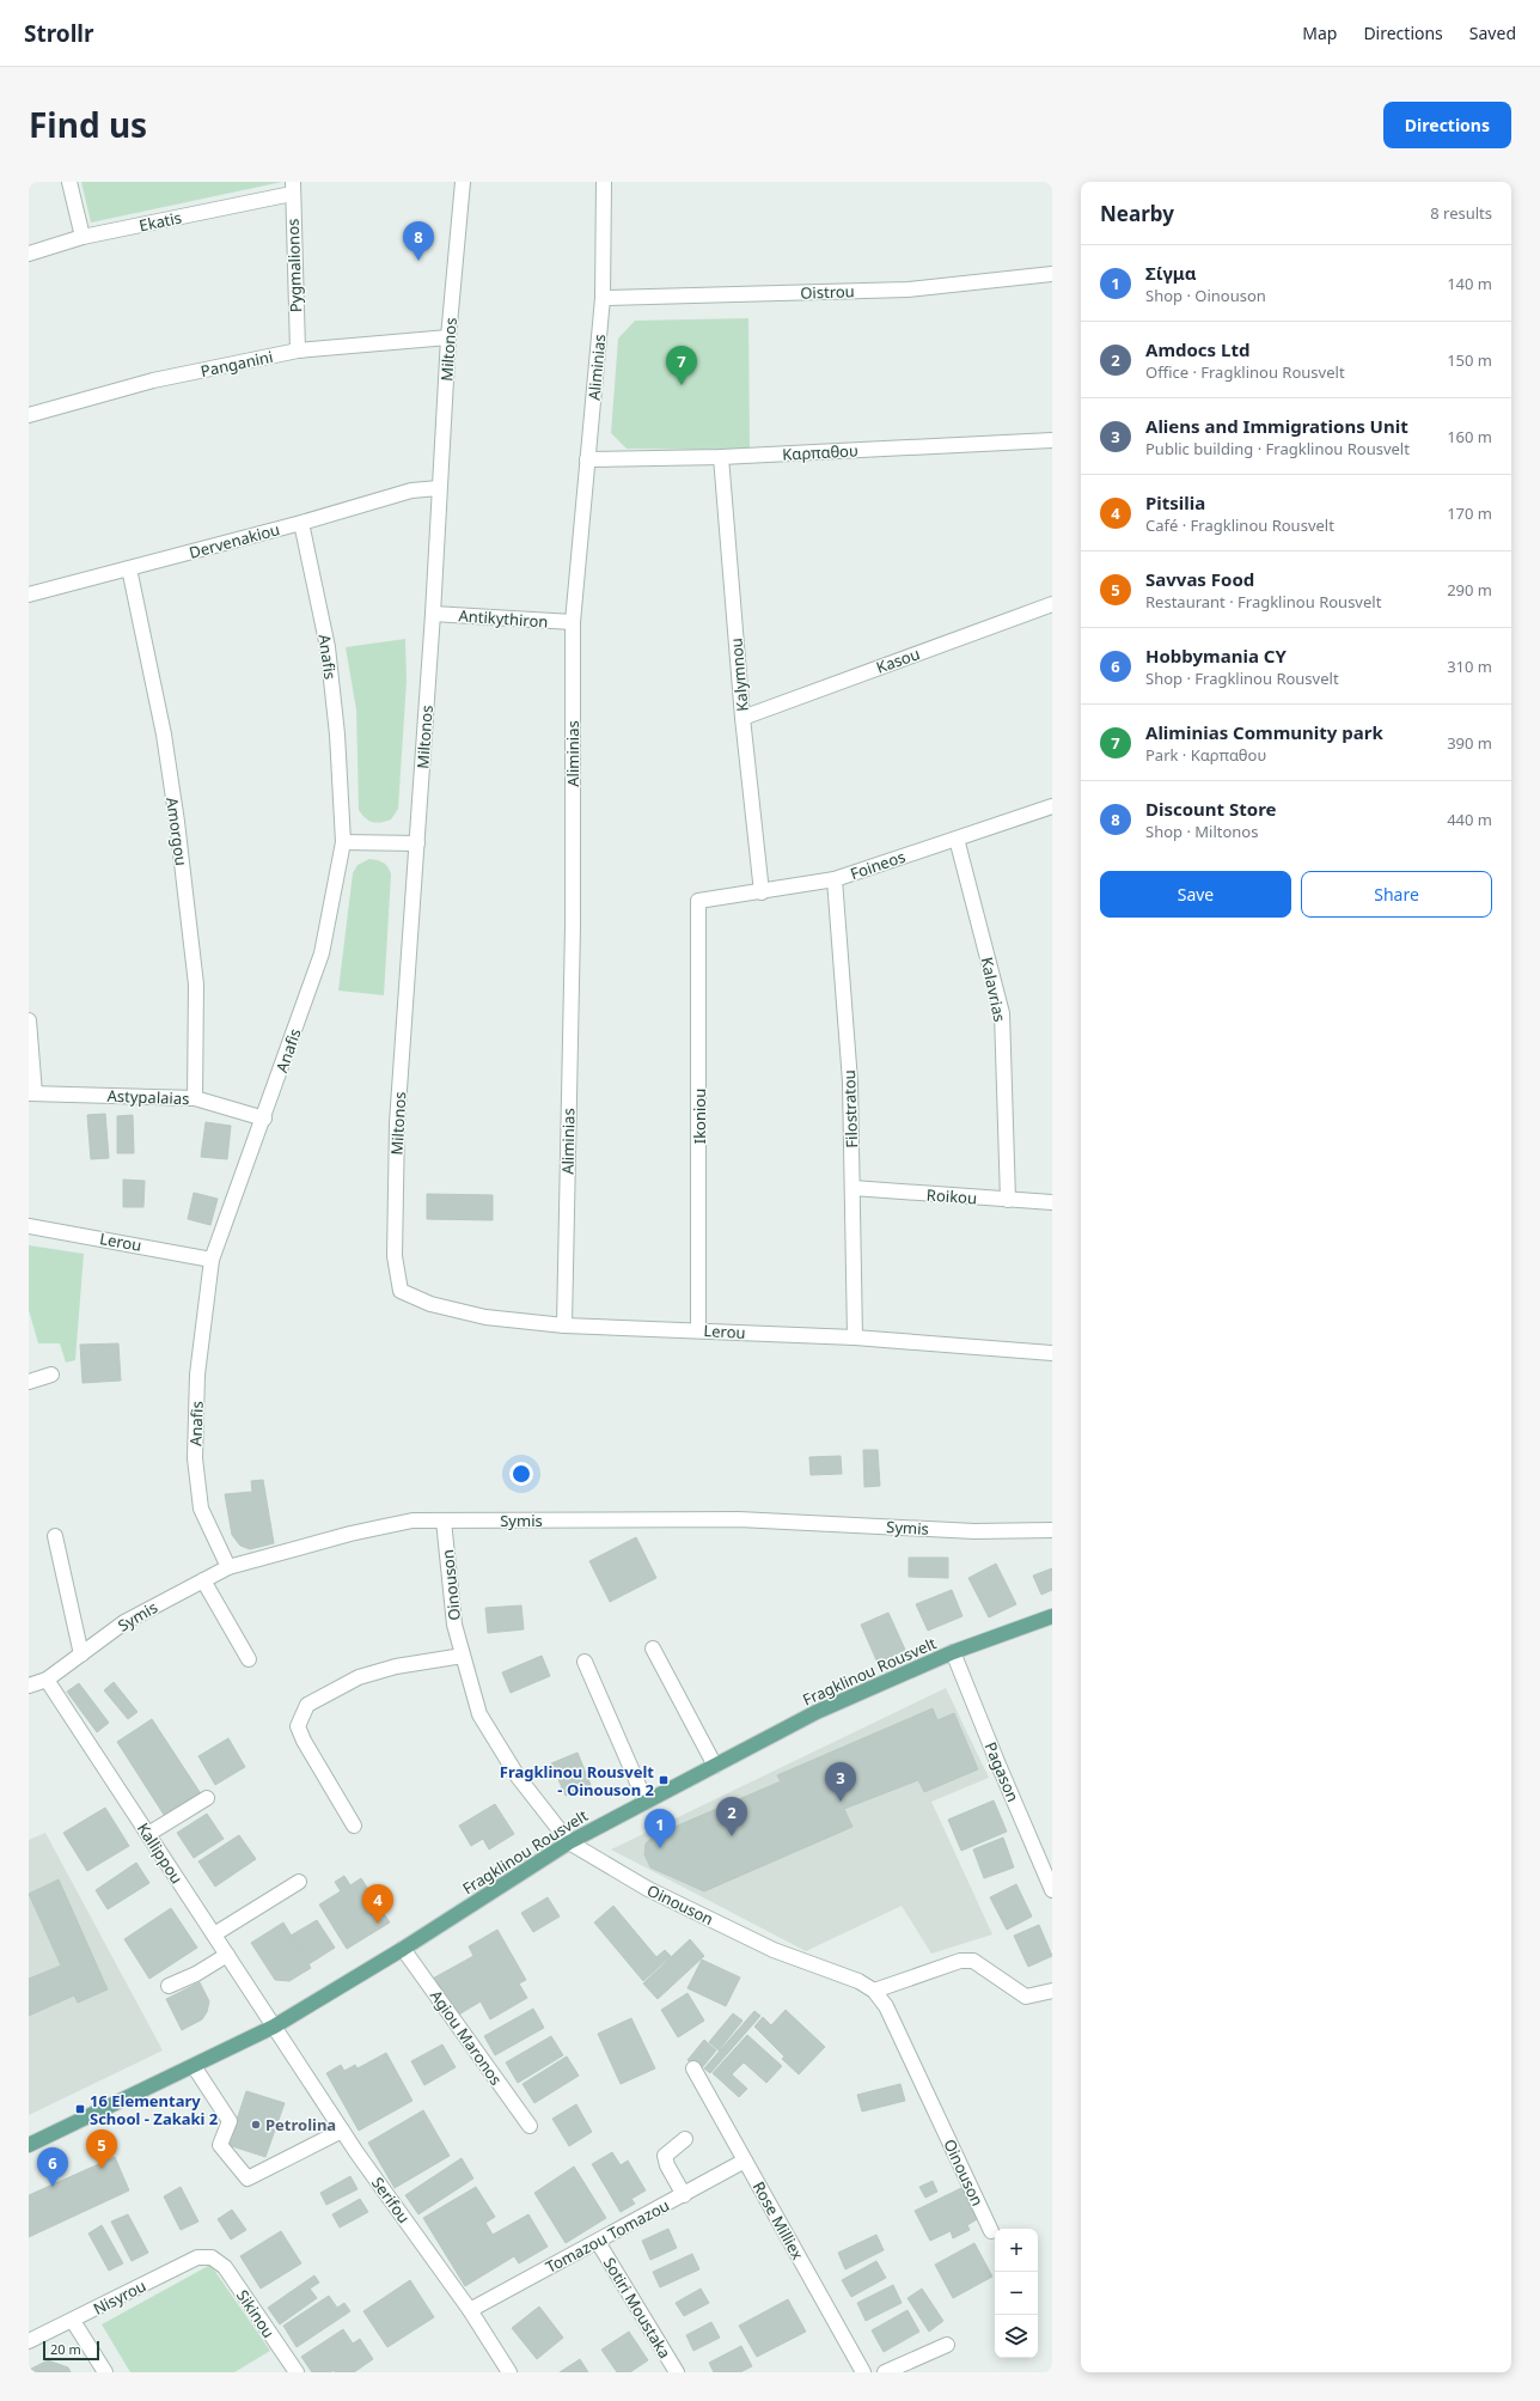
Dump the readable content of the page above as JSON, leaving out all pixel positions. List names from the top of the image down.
{
  "streets": {
    "main road": ["Fragklinou Rousvelt"],
    "street": [
      "Ekatis",
      "Pygmalionos",
      "Oistrou",
      "Miltonos",
      "Panganini",
      "Aliminias",
      "Καρπαθου",
      "Dervenakiou",
      "Antikythiron",
      "Anafis",
      "Kasou",
      "Kalymnou",
      "Amorgou",
      "Foineos",
      "Kalavrias",
      "Astypalaias",
      "Filostratou",
      "Ikoniou",
      "Roikou",
      "Lerou",
      "Symis",
      "Oinouson",
      "Pagason",
      "Kallippou",
      "Agiou Maronos",
      "Serifou",
      "Rose Milliex",
      "Tomazou Tomazou",
      "Nisyrou",
      "Sotiri Moustaka",
      "Sikinou"
    ]
  },
  "crossings": [
    ["Ekatis", "Pygmalionos"],
    ["Pygmalionos", "Panganini"],
    ["Oistrou", "Aliminias"],
    ["Miltonos", "Panganini"],
    ["Miltonos", "Dervenakiou"],
    ["Miltonos", "Antikythiron"],
    ["Miltonos", "Lerou"],
    ["Aliminias", "Καρπαθου"],
    ["Aliminias", "Antikythiron"],
    ["Aliminias", "Lerou"],
    ["Καρπαθου", "Kalymnou"],
    ["Dervenakiou", "Anafis"],
    ["Dervenakiou", "Amorgou"],
    ["Anafis", "Astypalaias"],
    ["Anafis", "Lerou"],
    ["Anafis", "Symis"],
    ["Kasou", "Kalymnou"],
    ["Kalymnou", "Foineos"],
    ["Amorgou", "Astypalaias"],
    ["Foineos", "Kalavrias"],
    ["Foineos", "Filostratou"],
    ["Foineos", "Ikoniou"],
    ["Kalavrias", "Roikou"],
    ["Filostratou", "Roikou"],
    ["Filostratou", "Lerou"],
    ["Ikoniou", "Lerou"],
    ["Symis", "Oinouson"],
    ["Symis", "Kallippou"],
    ["Oinouson", "Fragklinou Rousvelt"],
    ["Fragklinou Rousvelt", "Pagason"],
    ["Fragklinou Rousvelt", "Kallippou"],
    ["Fragklinou Rousvelt", "Agiou Maronos"],
    ["Fragklinou Rousvelt", "Serifou"],
    ["Kallippou", "Serifou"],
    ["Serifou", "Tomazou Tomazou"],
    ["Rose Milliex", "Tomazou Tomazou"],
    ["Tomazou Tomazou", "Sotiri Moustaka"],
    ["Nisyrou", "Sikinou"]
  ],
  "places": {
    "transit": ["Fragklinou Rousvelt - Oinouson 2", "16 Elementary School - Zakaki 2"],
    "other": ["Petrolina"]
  },
  "scale_bar": "20 m",
  "page": {
    "header": "Strollr",
    "nav": ["Map", "Directions", "Saved"],
    "title": "Find us",
    "buttons": [
      "Directions",
      ["Save", "Share"]
    ],
    "heading": ["Nearby", "8 results"],
    "pins": [
      "8",
      "7",
      "3",
      "2",
      "1",
      "4",
      "5",
      "6"
    ],
    "list": [
      {
        "mark": "1",
        "name": "Σίγμα",
        "note": "Shop · Oinouson",
        "value": "140 m"
      },
      {
        "mark": "2",
        "name": "Amdocs Ltd",
        "note": "Office · Fragklinou Rousvelt",
        "value": "150 m"
      },
      {
        "mark": "3",
        "name": "Aliens and Immigrations Unit",
        "note": "Public building · Fragklinou Rousvelt",
        "value": "160 m"
      },
      {
        "mark": "4",
        "name": "Pitsilia",
        "note": "Café · Fragklinou Rousvelt",
        "value": "170 m"
      },
      {
        "mark": "5",
        "name": "Savvas Food",
        "note": "Restaurant · Fragklinou Rousvelt",
        "value": "290 m"
      },
      {
        "mark": "6",
        "name": "Hobbymania CY",
        "note": "Shop · Fragklinou Rousvelt",
        "value": "310 m"
      },
      {
        "mark": "7",
        "name": "Aliminias Community park",
        "note": "Park · Καρπαθου",
        "value": "390 m"
      },
      {
        "mark": "8",
        "name": "Discount Store",
        "note": "Shop · Miltonos",
        "value": "440 m"
      }
    ],
    "map_buttons": ["+", "−"],
    "scale": "20 m"
  }
}
